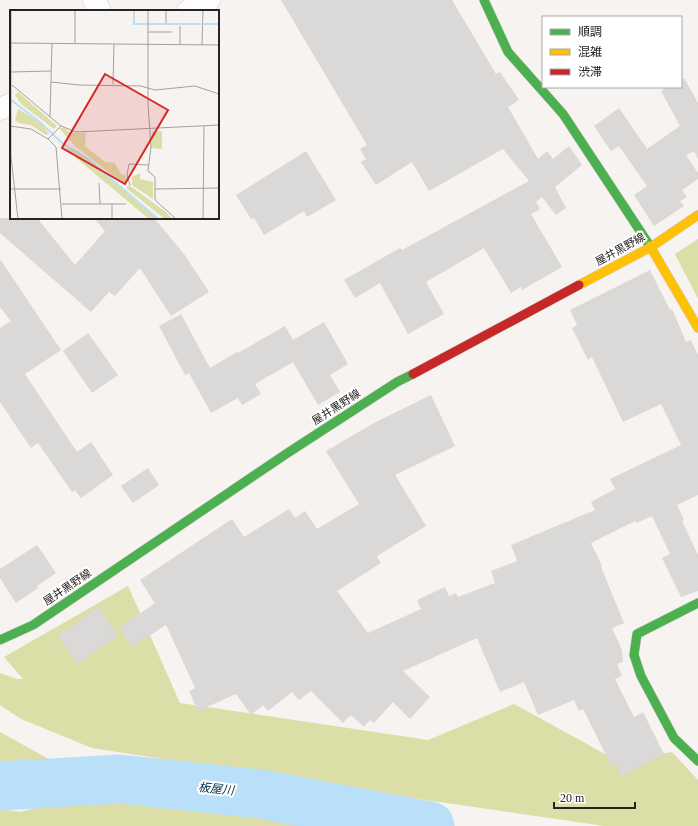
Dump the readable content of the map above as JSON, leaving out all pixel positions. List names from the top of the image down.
{
  "streets": {
    "main road": ["屋井黒野線"]
  },
  "water": ["板屋川"],
  "legend": ["順調", "混雑", "渋滞"],
  "scale_bar": "20 m"
}
